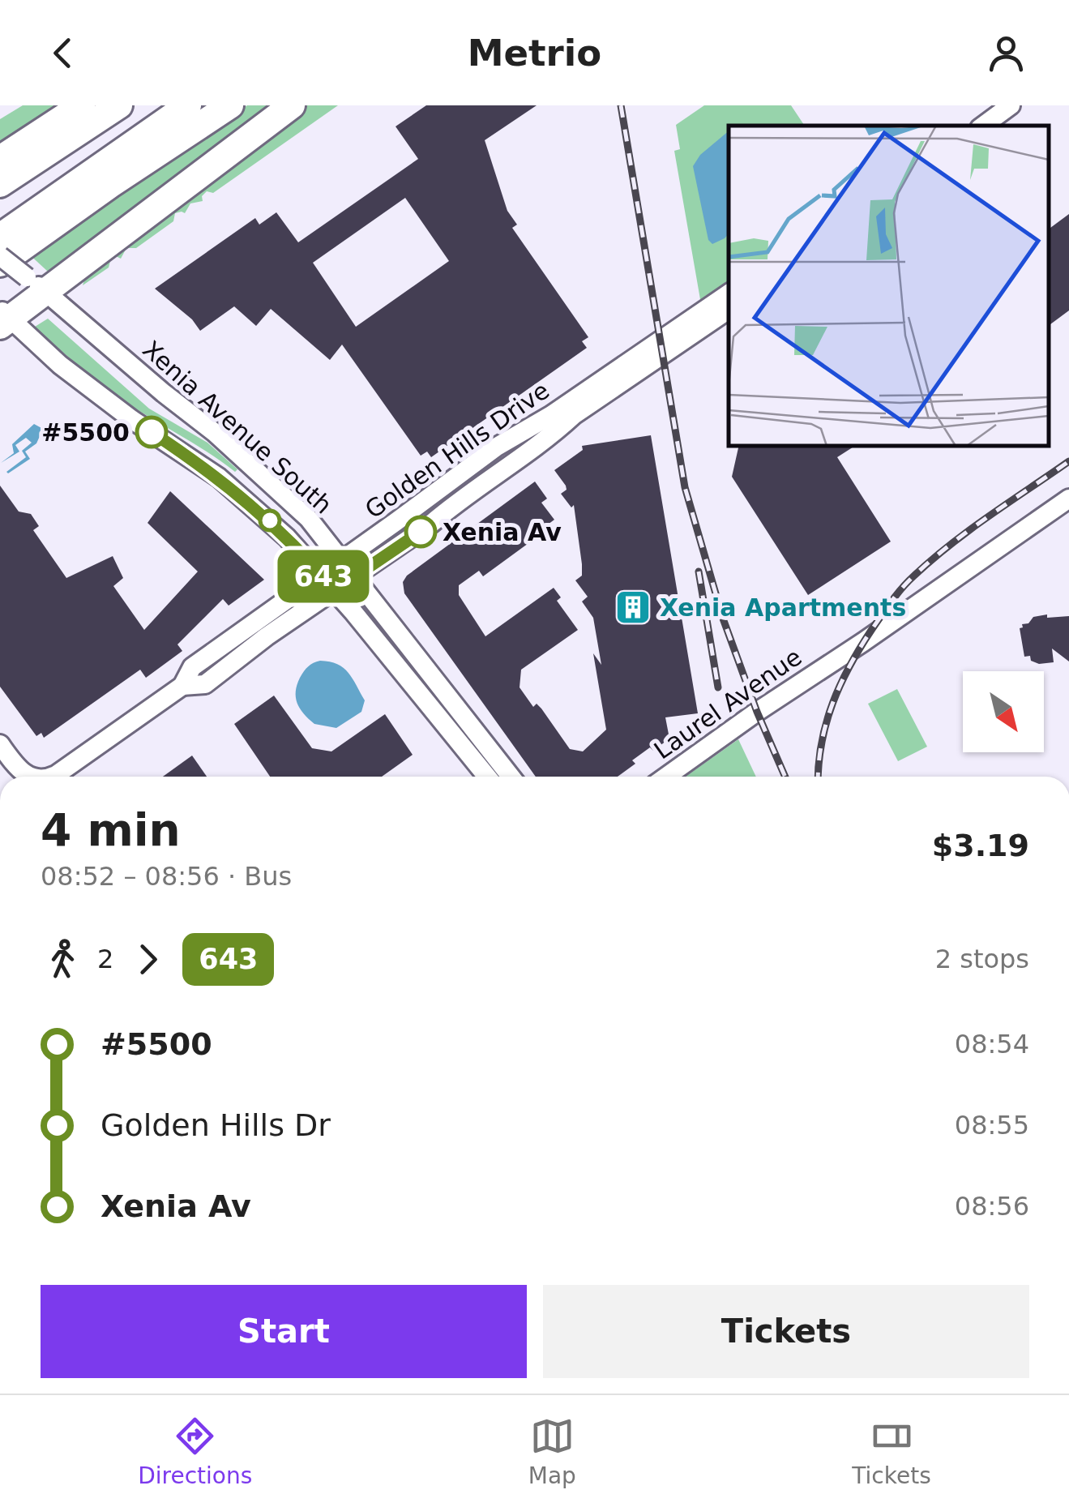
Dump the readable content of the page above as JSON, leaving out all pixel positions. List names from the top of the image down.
{
  "streets": {
    "street": ["Xenia Avenue South", "Golden Hills Drive", "Laurel Avenue"]
  },
  "crossings": [
    ["Xenia Avenue South", "Golden Hills Drive"]
  ],
  "places": {
    "other": ["#5500", "Xenia Av"],
    "building": ["Xenia Apartments"]
  },
  "lines": ["bus line 643"],
  "north": "bottom right",
  "page": {
    "header": "Metrio",
    "on_map": "643",
    "heading": ["4 min", "08:52 – 08:56 · Bus", "$3.19"],
    "legs": ["2", "643", "2 stops"],
    "list": [
      {
        "name": "#5500",
        "value": "08:54"
      },
      {
        "name": "Golden Hills Dr",
        "value": "08:55"
      },
      {
        "name": "Xenia Av",
        "value": "08:56"
      }
    ],
    "buttons": ["Start", "Tickets"],
    "tabs": ["Directions", "Map", "Tickets"]
  }
}
